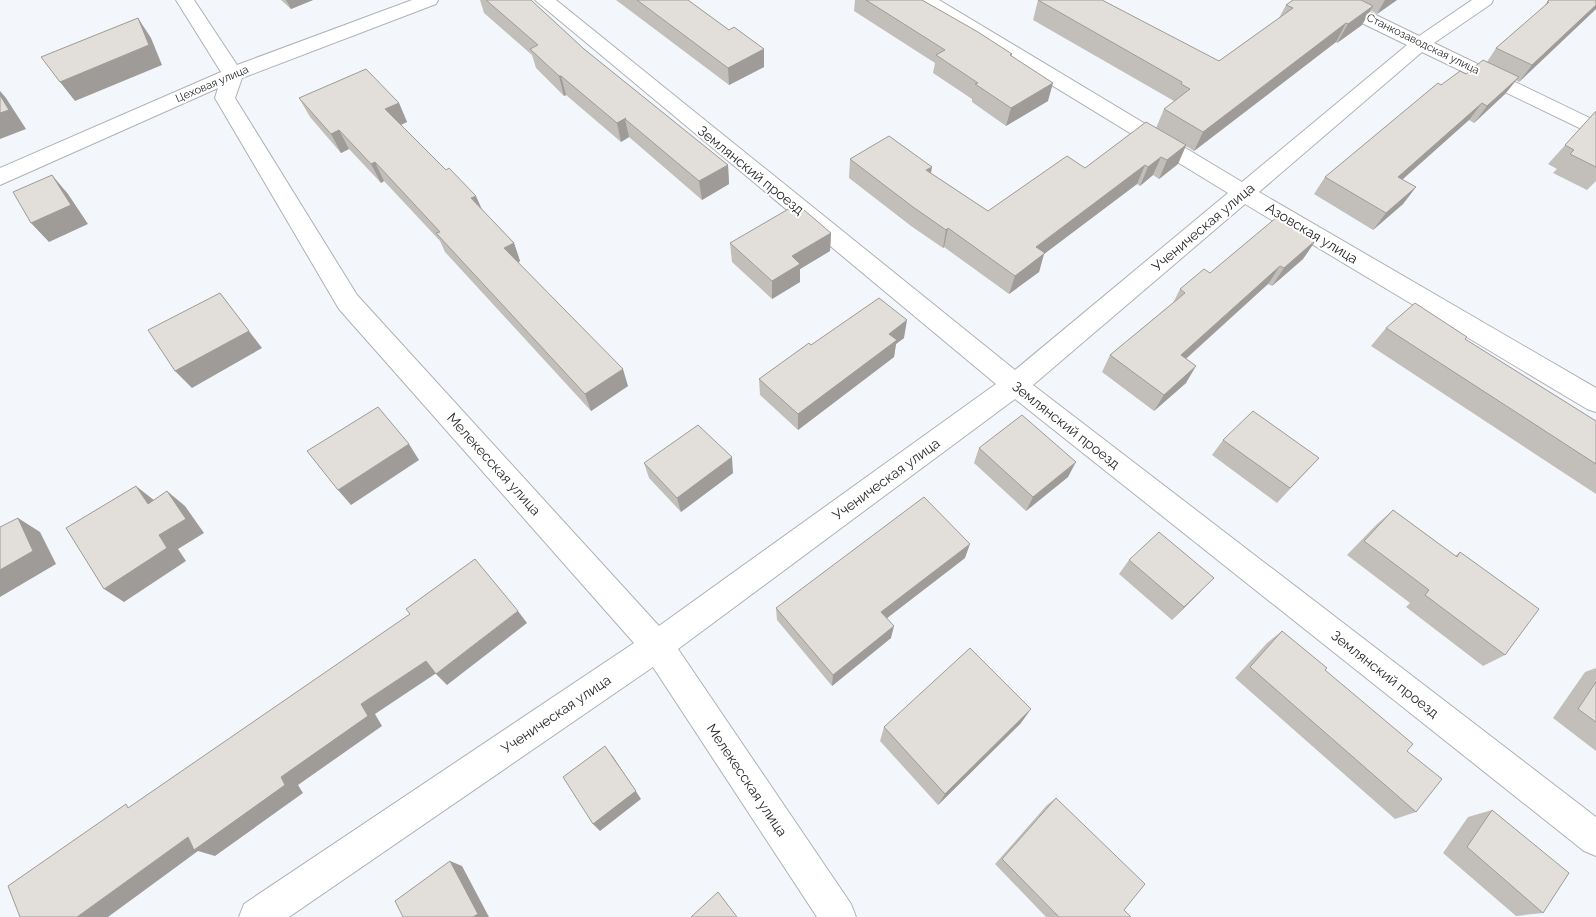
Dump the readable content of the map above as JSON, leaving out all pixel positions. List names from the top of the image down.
{
  "streets": {
    "street": [
      "Станкозаводская улица",
      "Цеховая улица",
      "Землянский проезд",
      "Ученическая улица",
      "Азовская улица",
      "Мелекесская улица"
    ]
  },
  "crossings": [
    ["Станкозаводская улица", "Ученическая улица"],
    ["Цеховая улица", "Мелекесская улица"],
    ["Землянский проезд", "Ученическая улица"],
    ["Ученическая улица", "Азовская улица"],
    ["Ученическая улица", "Мелекесская улица"]
  ]
}
